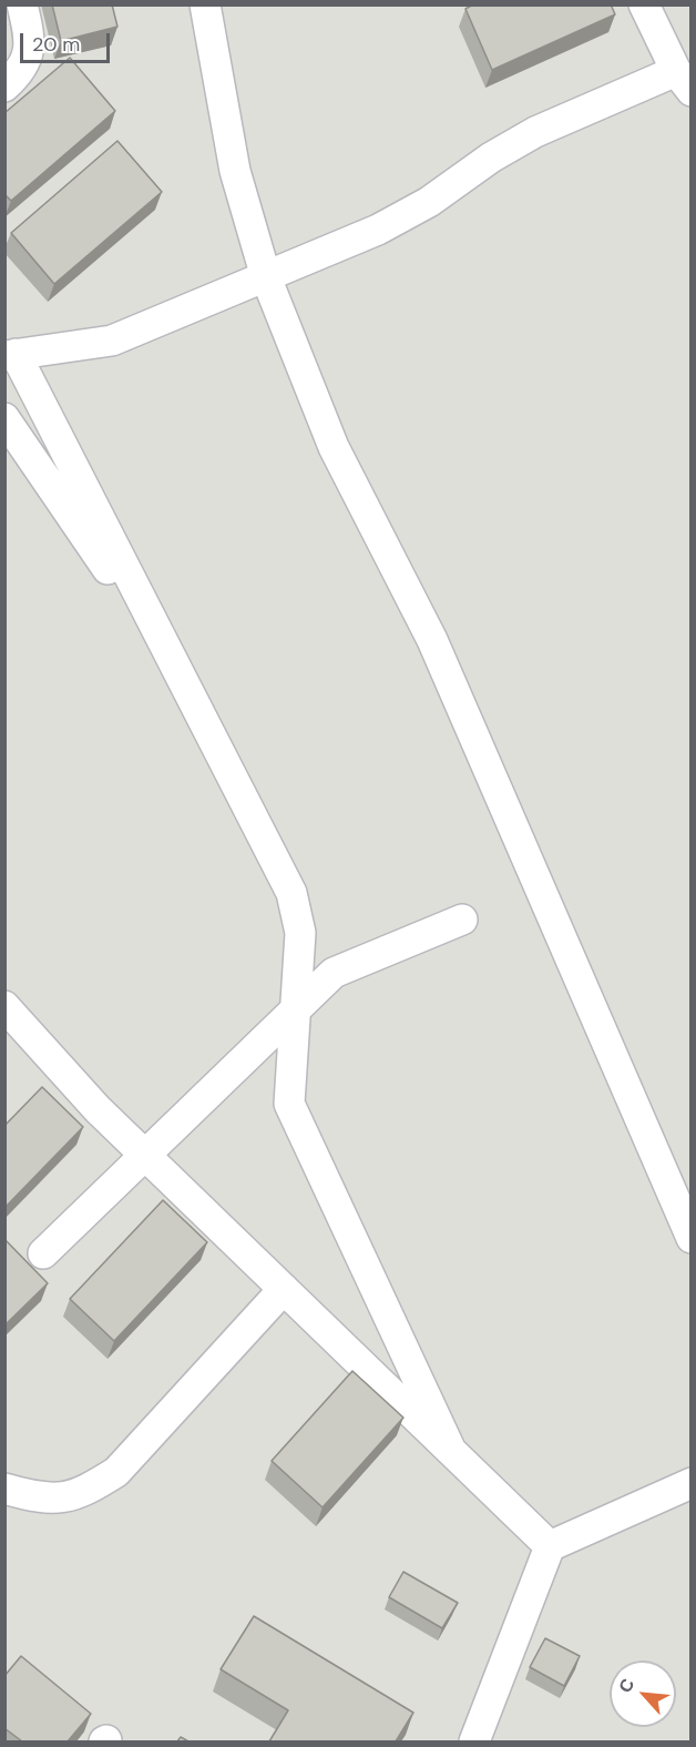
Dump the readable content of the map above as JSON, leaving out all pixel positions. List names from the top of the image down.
{
  "scale_bar": "20 m",
  "north": "top left"
}
